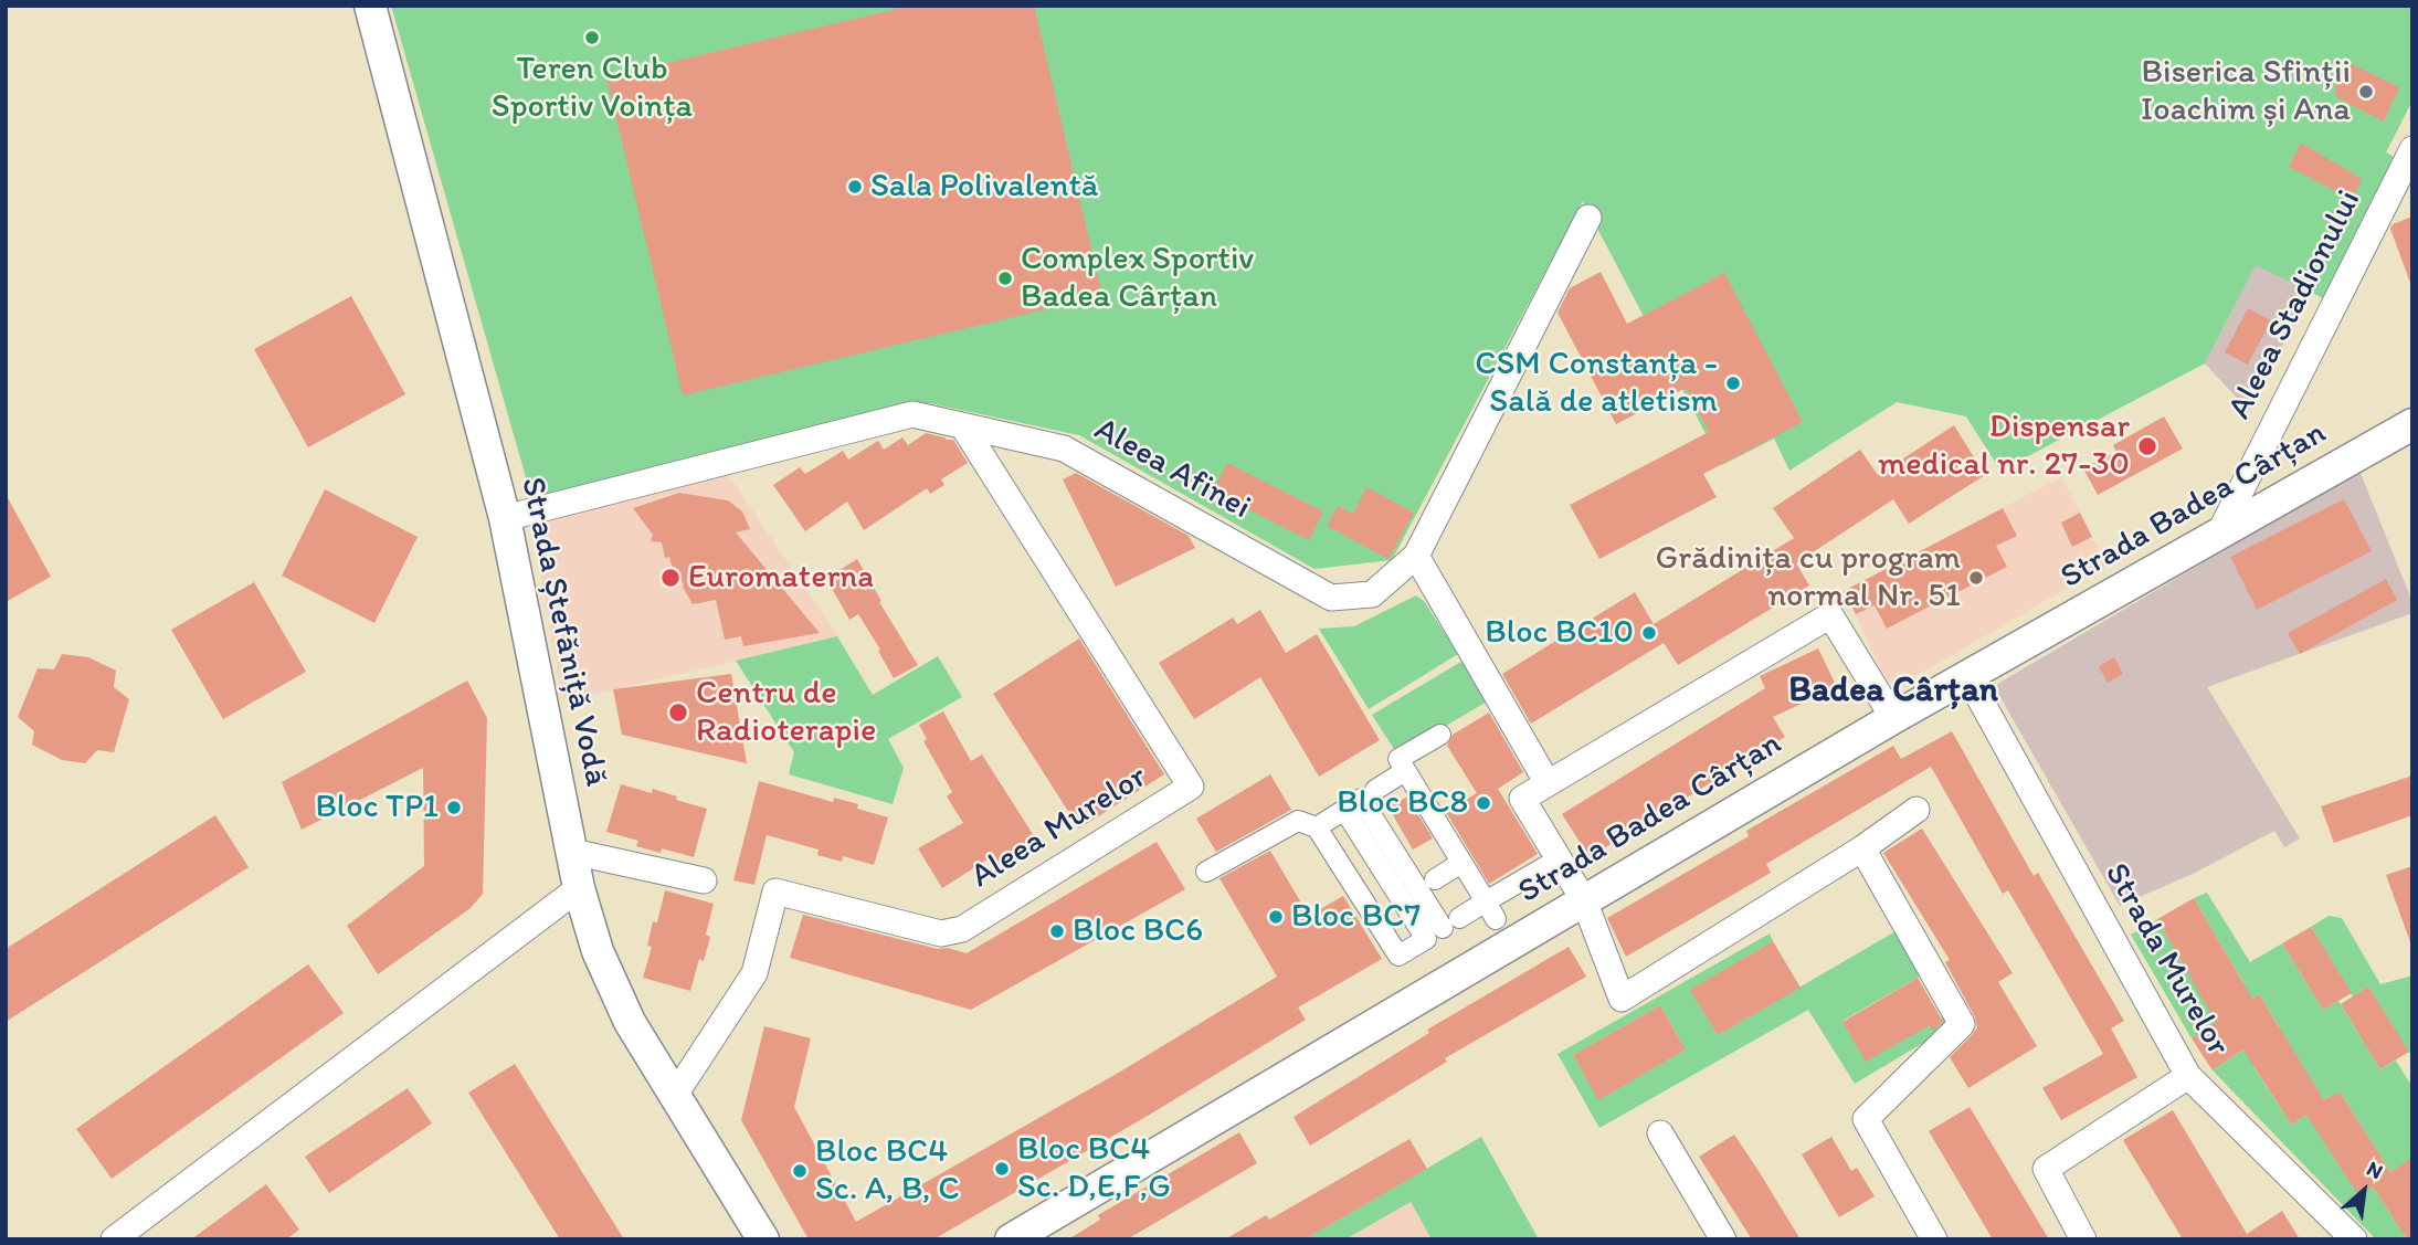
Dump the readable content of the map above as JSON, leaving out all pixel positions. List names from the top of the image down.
{
  "streets": {
    "street": [
      "Aleea Stadionului",
      "Aleea Afinei",
      "Strada Badea Cârțan",
      "Strada Ștefăniță Vodă",
      "Aleea Murelor",
      "Strada Murelor"
    ]
  },
  "crossings": [
    ["Aleea Stadionului", "Strada Badea Cârțan"],
    ["Aleea Afinei", "Strada Ștefăniță Vodă"],
    ["Aleea Afinei", "Aleea Murelor"],
    ["Strada Badea Cârțan", "Strada Murelor"],
    ["Strada Ștefăniță Vodă", "Aleea Murelor"]
  ],
  "districts": ["Badea Cârțan"],
  "places": [
    "Teren Club Sportiv Voința",
    "Biserica Sfinții Ioachim și Ana",
    "Sala Polivalentă",
    "Complex Sportiv Badea Cârțan",
    "CSM Constanța - Sală de atletism",
    "Dispensar medical nr. 27-30",
    "Euromaterna",
    "Grădinița cu program normal Nr. 51",
    "Bloc BC10",
    "Centru de Radioterapie",
    "Bloc BC8",
    "Bloc TP1",
    "Bloc BC7",
    "Bloc BC6",
    "Bloc BC4 Sc. D,E,F,G",
    "Bloc BC4 Sc. A, B, C"
  ],
  "north": "top right"
}
